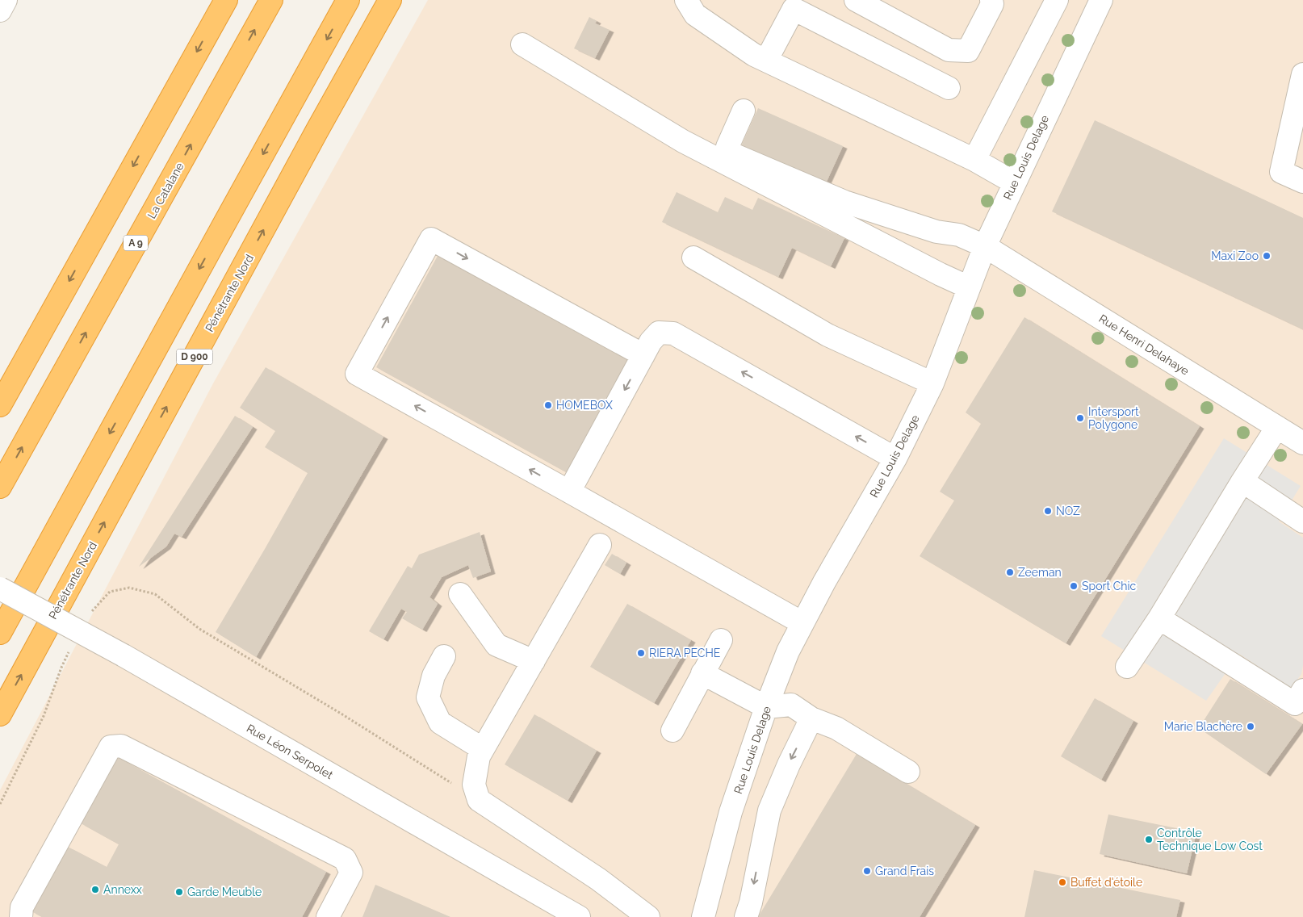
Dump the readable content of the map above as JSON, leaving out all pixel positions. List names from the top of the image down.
{
  "streets": {
    "highway": [
      "La Catalane",
      "A 9",
      "Pénétrante Nord",
      "D 900"
    ],
    "street": ["Rue Louis Delage", "Rue Henri Delahaye", "Rue Léon Serpolet"]
  },
  "crossings": [
    ["Rue Louis Delage", "Rue Henri Delahaye"]
  ],
  "places": [
    "Maxi Zoo",
    "HOMEBOX",
    "Intersport Polygone",
    "NOZ",
    "Zeeman",
    "Sport Chic",
    "RIERA PECHE",
    "Marie Blachère",
    "Contrôle Technique Low Cost",
    "Grand Frais",
    "Buffet d'étoile",
    "Annexx",
    "Garde Meuble"
  ]
}
